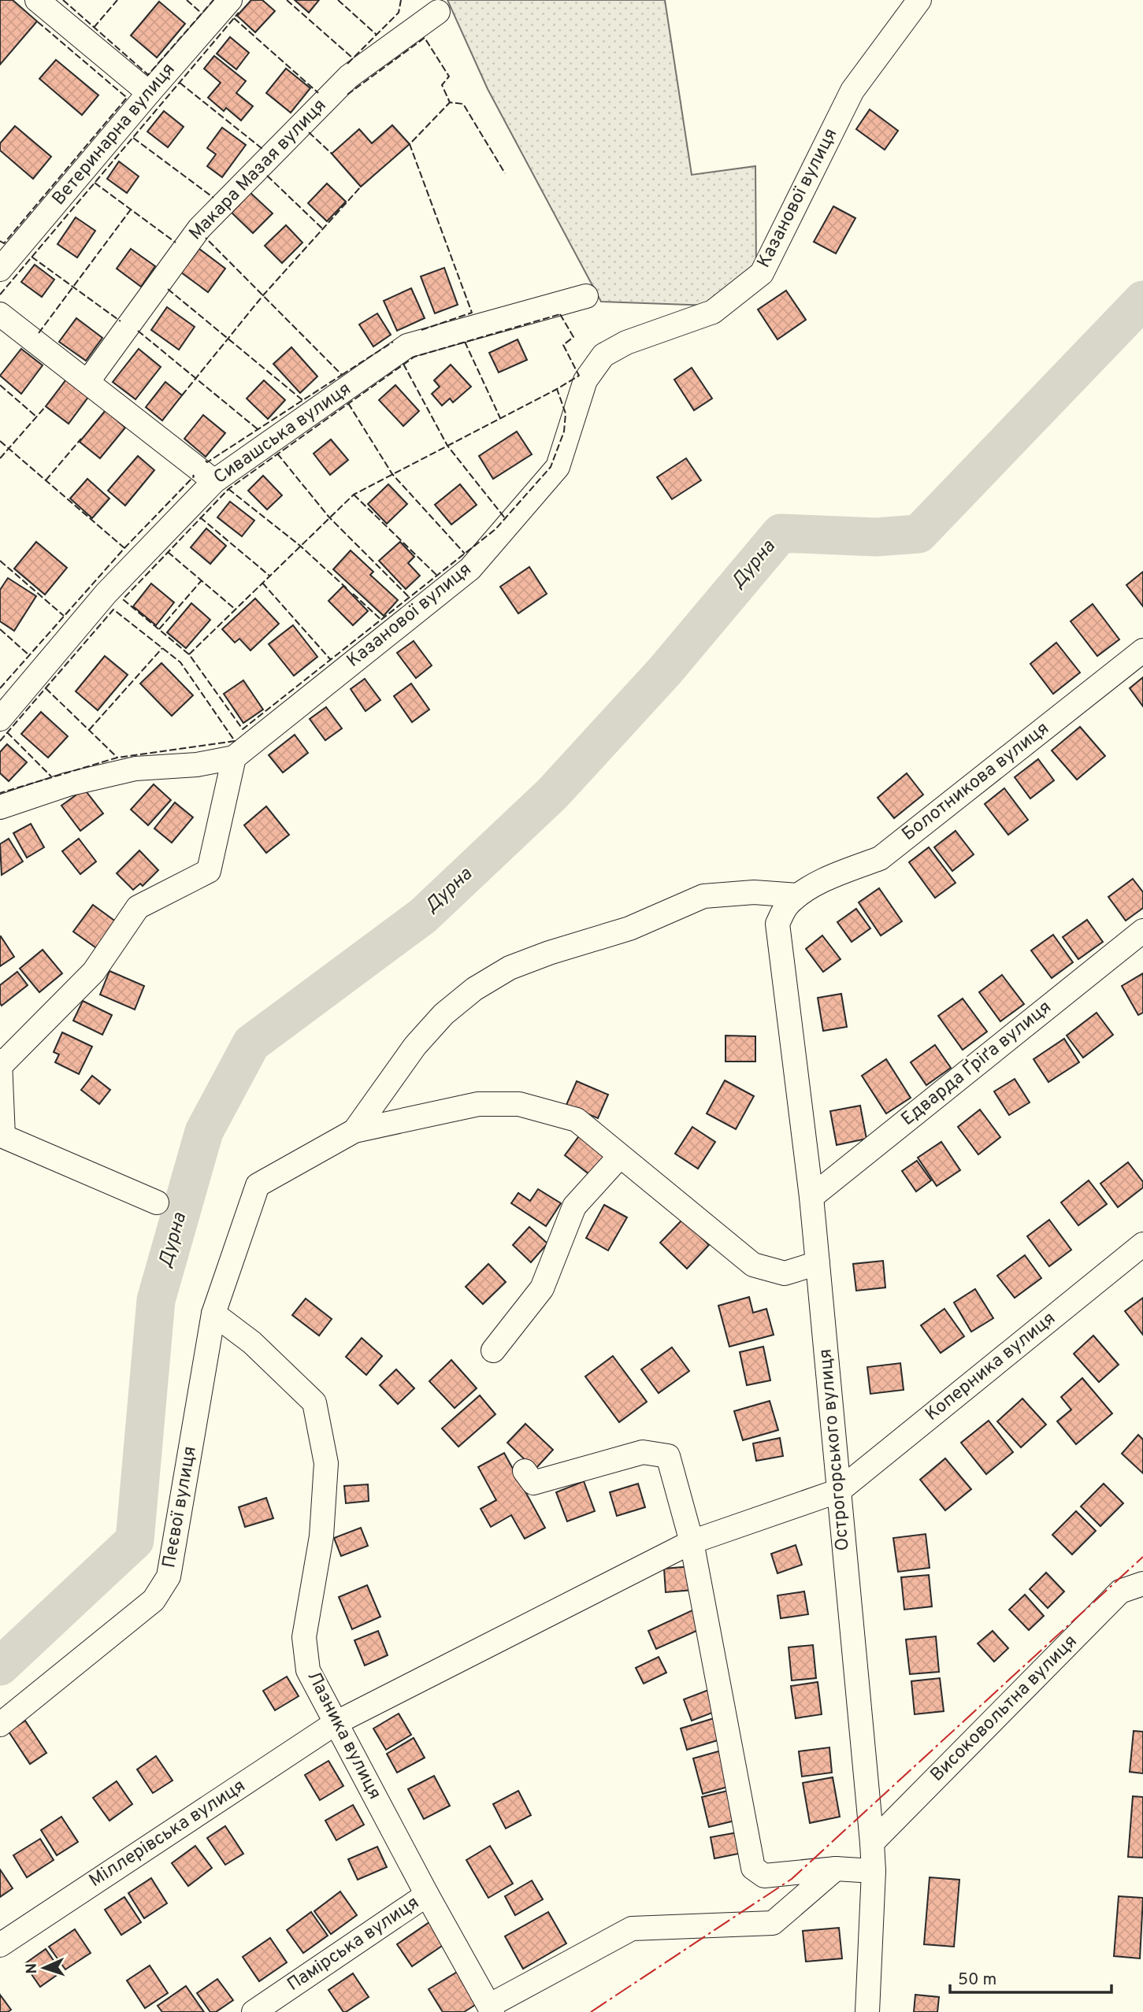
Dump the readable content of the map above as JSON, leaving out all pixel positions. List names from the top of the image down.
{
  "streets": {
    "street": [
      "Ветеринарна вулиця",
      "Макара Мазая вулиця",
      "Казанової вулиця",
      "Сивашська вулиця",
      "Болотникова вулиця",
      "Едварда Ґріґа вулиця",
      "Коперника вулиця",
      "Острогорського вулиця",
      "Пеєвої вулиця",
      "Високовольтна вулиця",
      "Лазника вулиця",
      "Міллерівська вулиця",
      "Памірська вулиця"
    ]
  },
  "crossings": [
    ["Болотникова вулиця", "Острогорського вулиця"],
    ["Едварда Ґріґа вулиця", "Острогорського вулиця"],
    ["Коперника вулиця", "Острогорського вулиця"],
    ["Коперника вулиця", "Міллерівська вулиця"],
    ["Острогорського вулиця", "Високовольтна вулиця"],
    ["Пеєвої вулиця", "Лазника вулиця"],
    ["Лазника вулиця", "Міллерівська вулиця"],
    ["Лазника вулиця", "Памірська вулиця"]
  ],
  "water": ["Дурна"],
  "scale_bar": "50 m",
  "north": "left"
}
